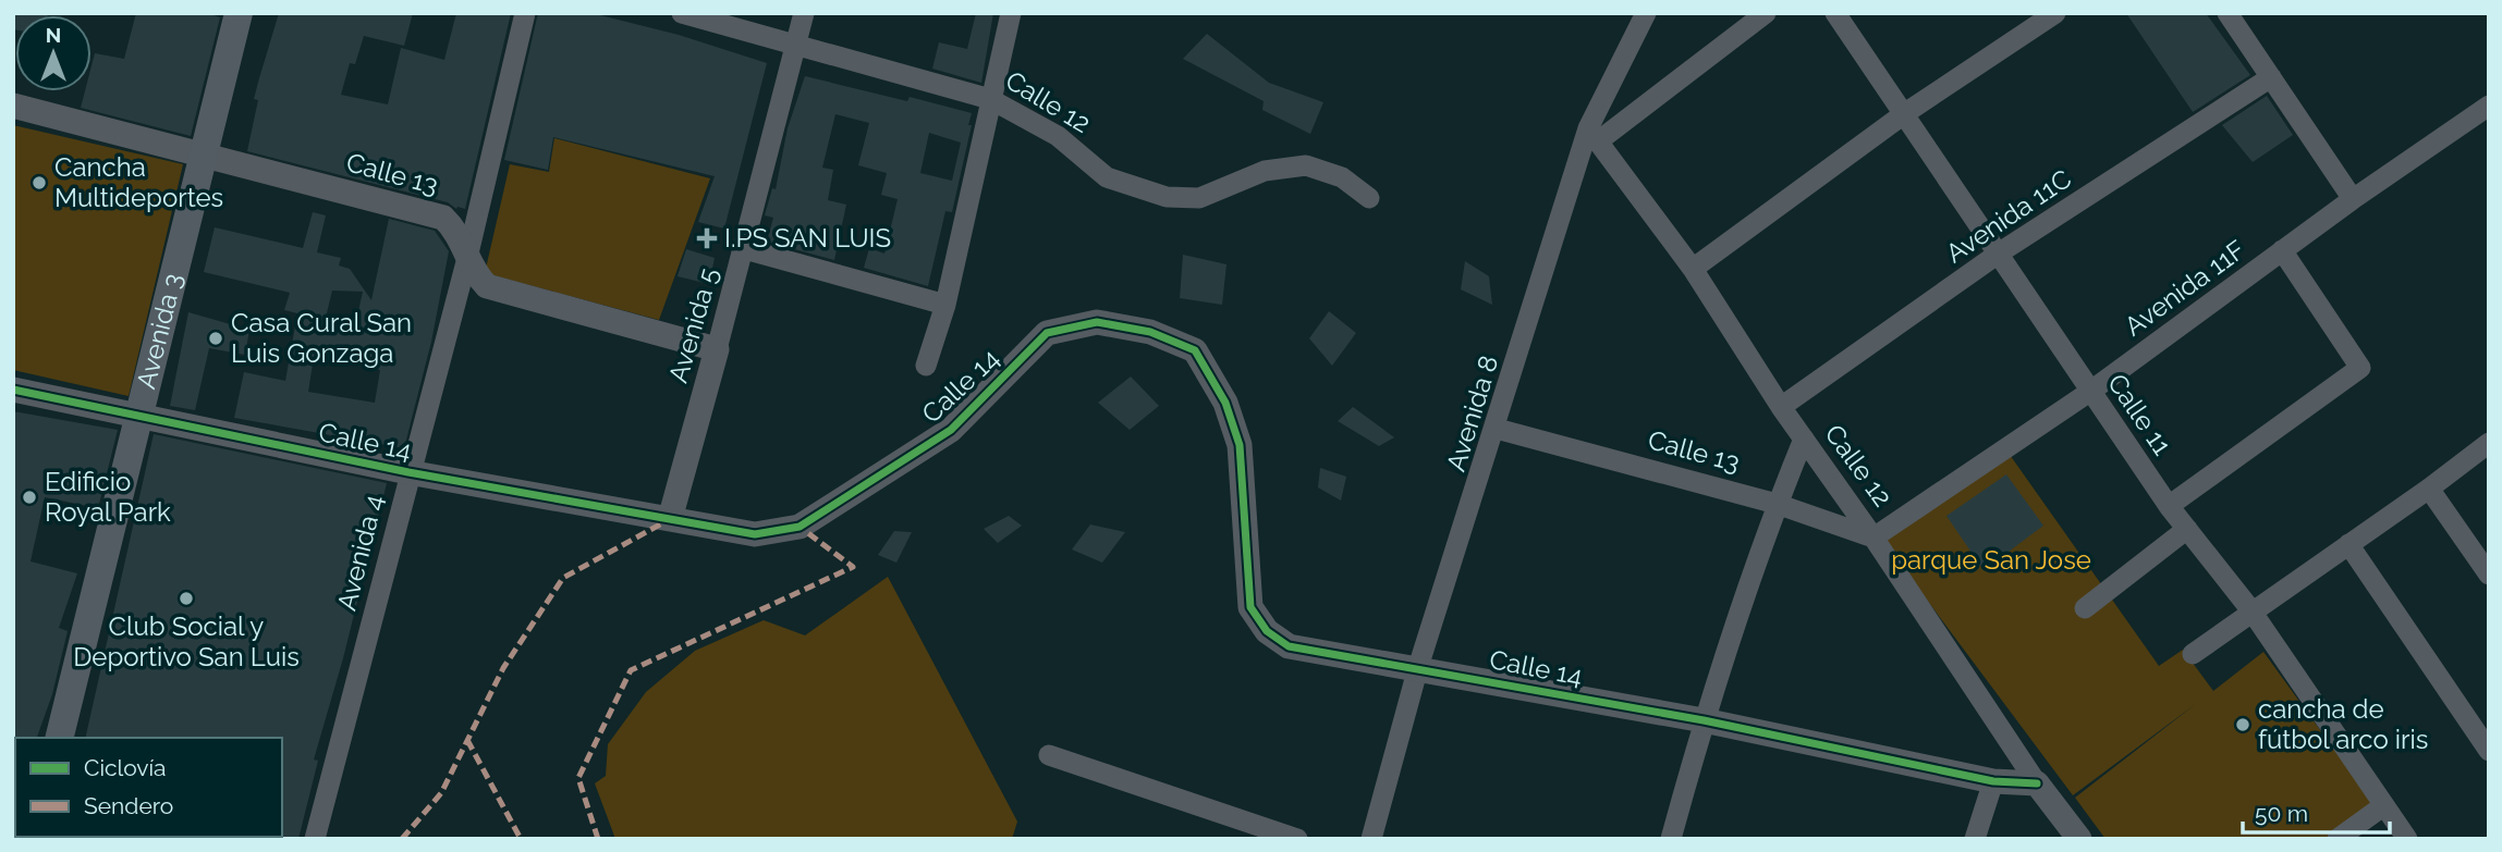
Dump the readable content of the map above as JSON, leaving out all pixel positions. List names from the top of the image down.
{
  "streets": {
    "main road": ["Avenida 3"],
    "street": [
      "Calle 12",
      "Calle 13",
      "Avenida 11C",
      "Avenida 11F",
      "Avenida 5",
      "Calle 14",
      "Avenida 8",
      "Calle 11",
      "Avenida 4"
    ]
  },
  "crossings": [
    ["Calle 12", "Calle 13"],
    ["Calle 12", "Avenida 11C"],
    ["Calle 12", "Avenida 11F"],
    ["Calle 12", "Avenida 5"],
    ["Calle 12", "Calle 14"],
    ["Calle 12", "Avenida 8"],
    ["Calle 13", "Avenida 11F"],
    ["Calle 13", "Avenida 5"],
    ["Calle 13", "Avenida 3"],
    ["Calle 13", "Avenida 8"],
    ["Calle 13", "Avenida 4"],
    ["Avenida 11C", "Calle 11"],
    ["Avenida 11F", "Calle 11"],
    ["Avenida 5", "Calle 14"],
    ["Avenida 3", "Calle 14"],
    ["Calle 14", "Avenida 8"],
    ["Calle 14", "Avenida 4"]
  ],
  "parks": ["parque San Jose"],
  "places": {
    "other": [
      "Cancha Multideportes",
      "Casa Cural San Luis Gonzaga",
      "Edificio Royal Park",
      "Club Social y Deportivo San Luis",
      "cancha de fútbol arco iris"
    ],
    "health": ["I.PS SAN LUIS"]
  },
  "legend": ["Ciclovía", "Sendero"],
  "scale_bar": "50 m",
  "north": "top"
}
